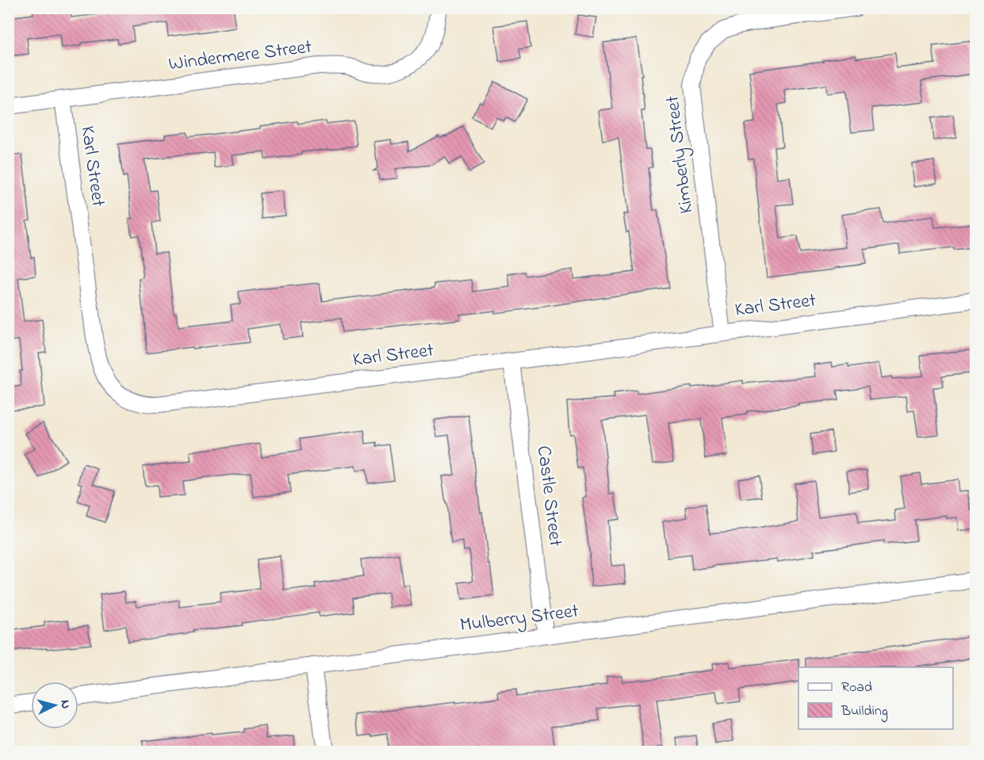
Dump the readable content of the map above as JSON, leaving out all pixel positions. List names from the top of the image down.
{
  "streets": {
    "street": [
      "Windermere Street",
      "Kimberly Street",
      "Karl Street",
      "Castle Street",
      "Mulberry Street"
    ]
  },
  "crossings": [
    ["Windermere Street", "Karl Street"],
    ["Kimberly Street", "Karl Street"],
    ["Karl Street", "Castle Street"],
    ["Castle Street", "Mulberry Street"]
  ],
  "legend": ["Road", "Building"],
  "north": "right"
}
